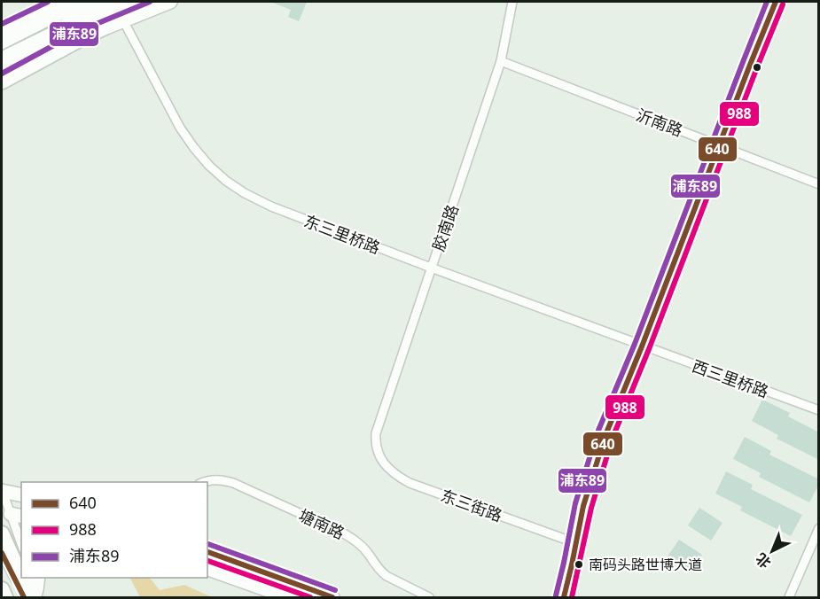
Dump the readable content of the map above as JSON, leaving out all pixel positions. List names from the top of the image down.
{
  "streets": {
    "street": [
      "沂南路",
      "胶南路",
      "东三里桥路",
      "西三里桥路",
      "东三街路",
      "塘南路"
    ]
  },
  "crossings": [
    ["沂南路", "胶南路"],
    ["胶南路", "东三里桥路"],
    ["胶南路", "东三街路"],
    ["东三里桥路", "西三里桥路"]
  ],
  "places": ["南码头路世博大道"],
  "lines": ["transit line 640", "transit line 浦东89", "transit line 988"],
  "legend": ["640", "988", "浦东89"],
  "north": "bottom left"
}
